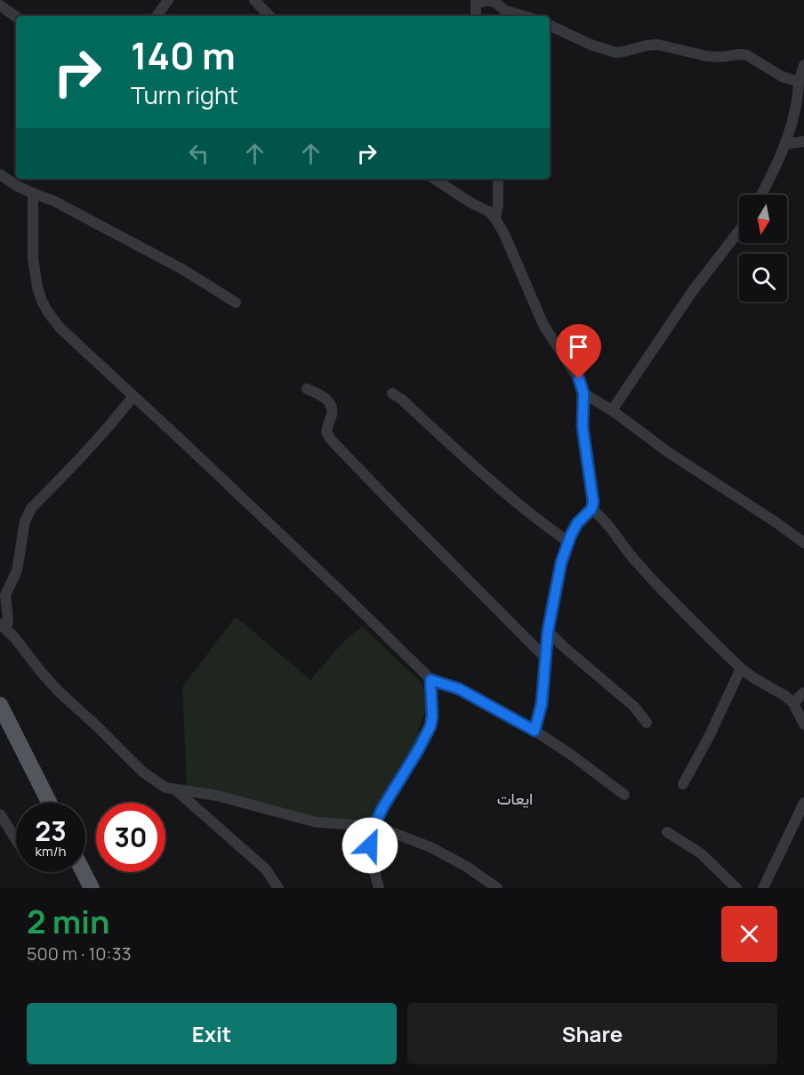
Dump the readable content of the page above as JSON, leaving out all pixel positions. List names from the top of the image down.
{
  "districts": ["ايعات"],
  "north": "bottom",
  "page": {
    "turn": ["140 m", "Turn right"],
    "speed": "23 km/h",
    "limit": "30",
    "heading": ["2 min", "500 m · 10:33"],
    "buttons": ["Exit", "Share"]
  }
}
